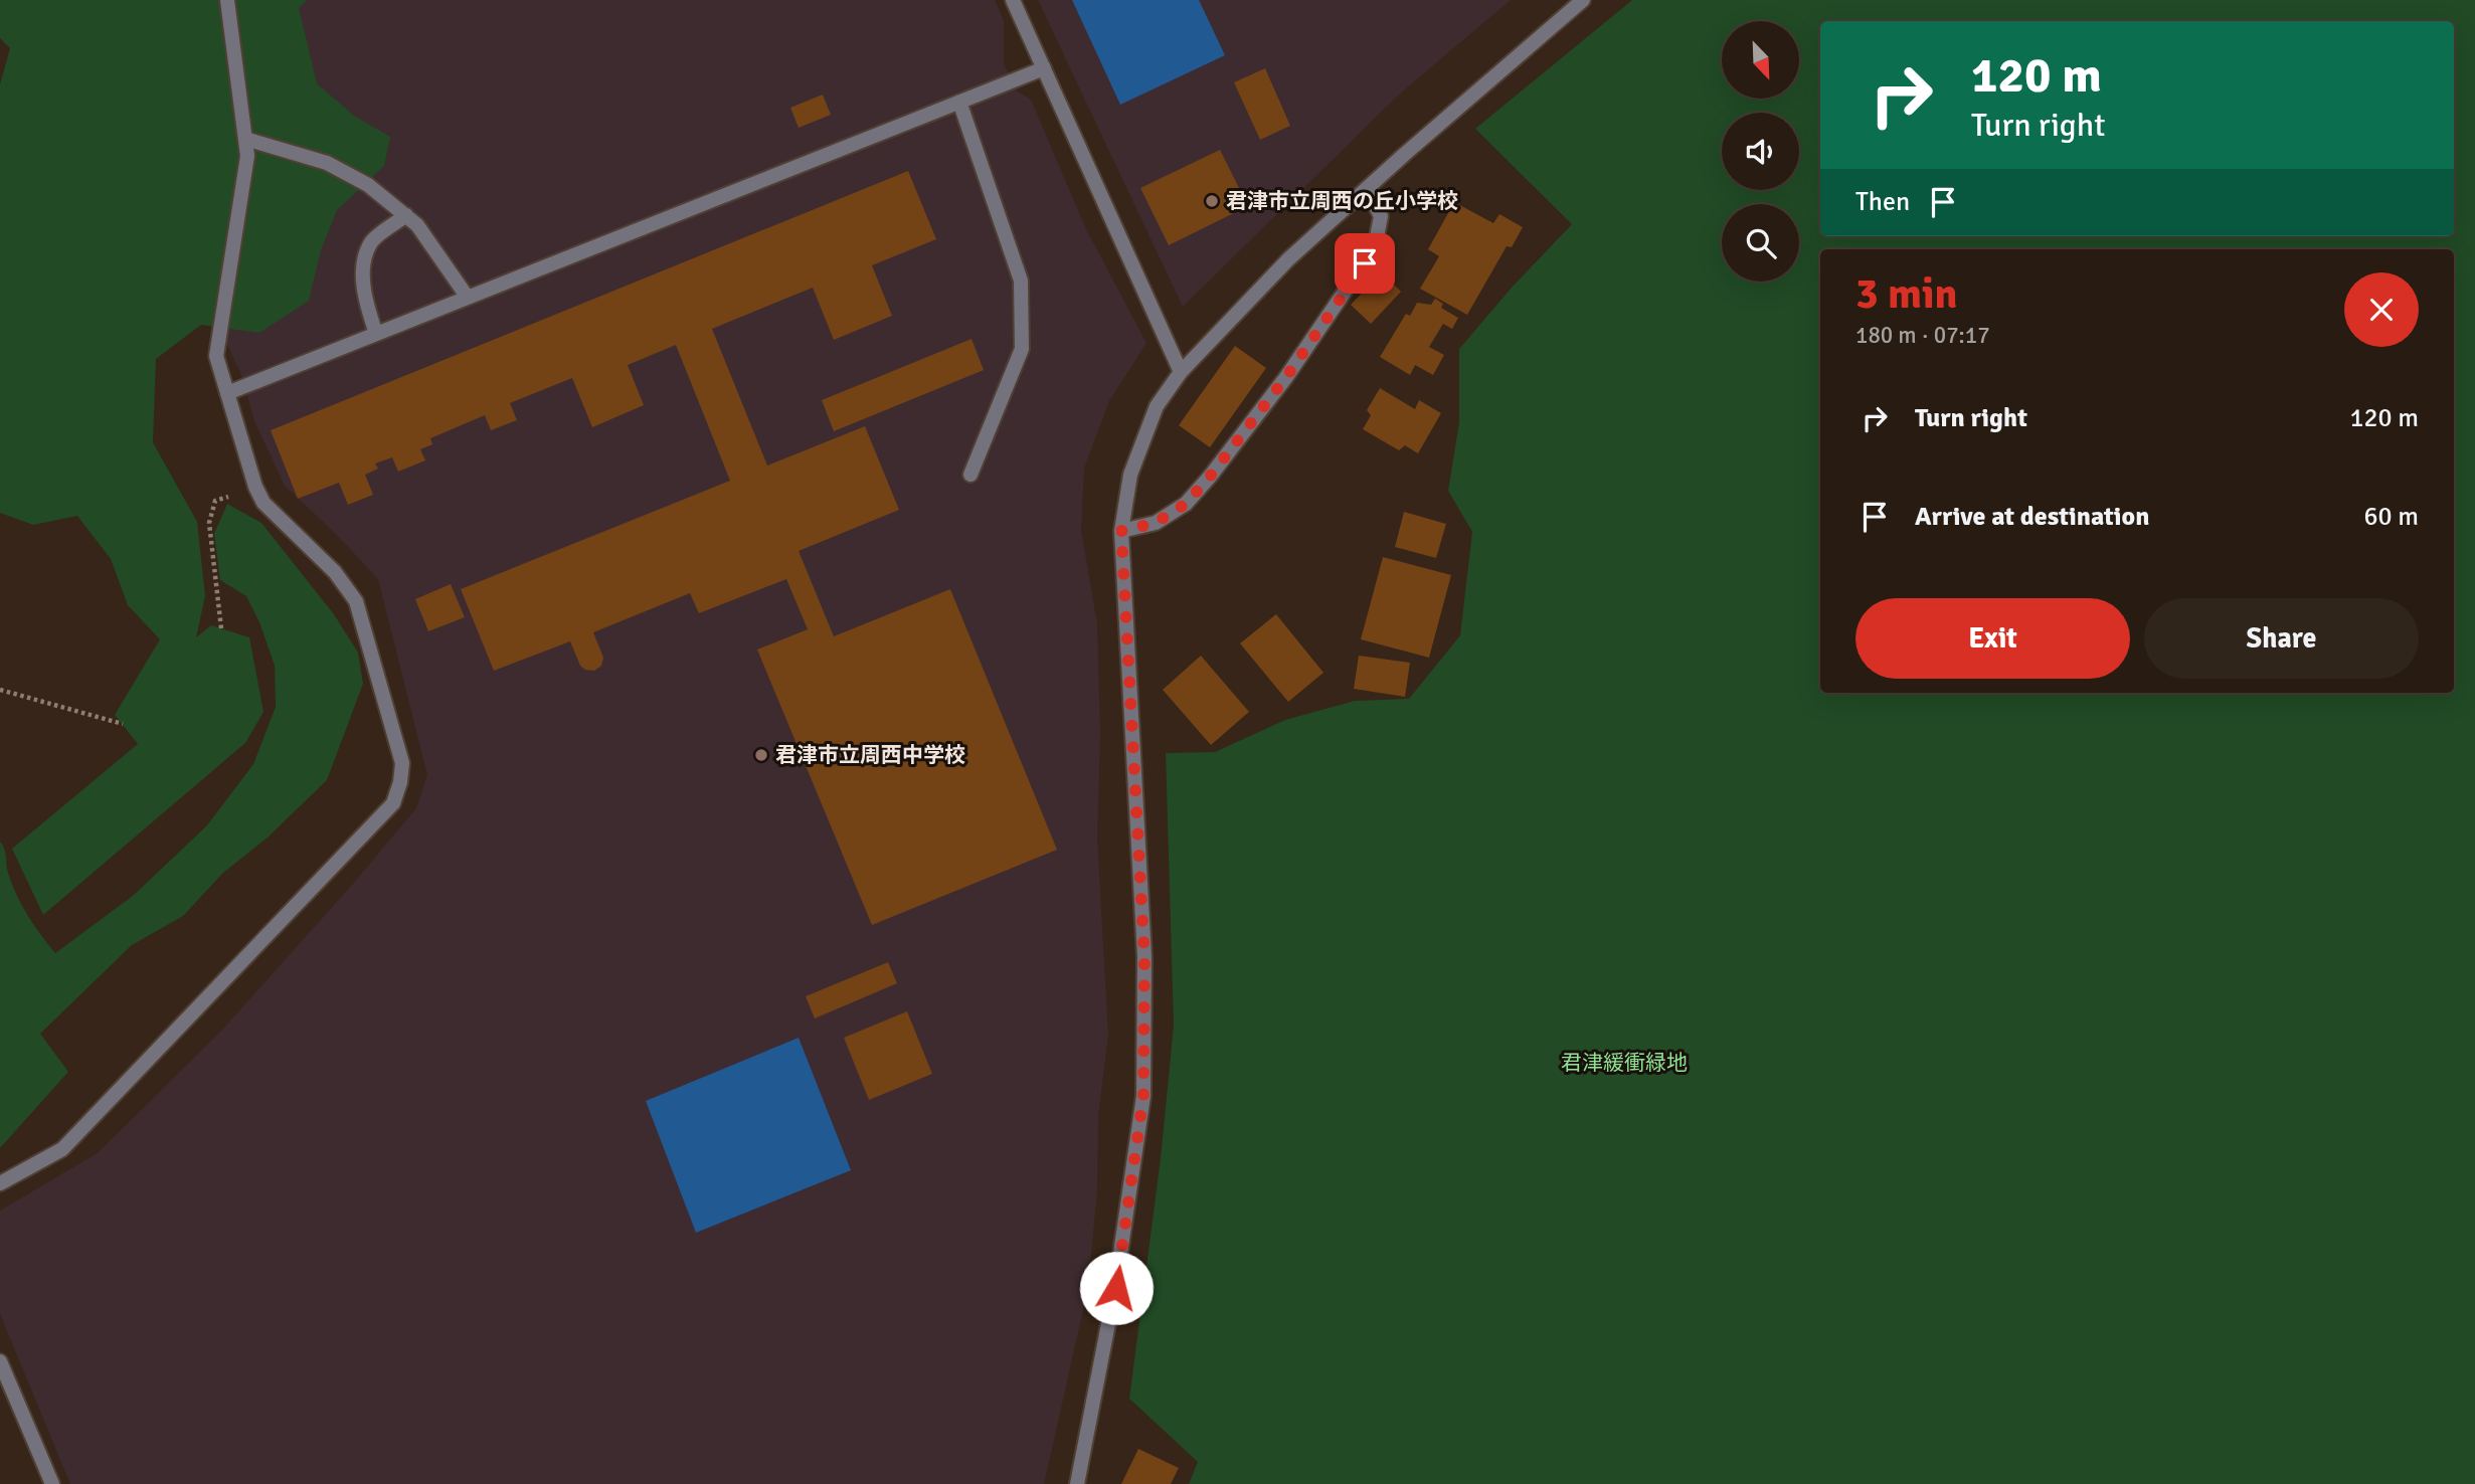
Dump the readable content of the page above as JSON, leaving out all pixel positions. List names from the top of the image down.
{
  "parks": ["君津緩衝緑地"],
  "places": ["君津市立周西の丘小学校", "君津市立周西中学校"],
  "north": "bottom right",
  "page": {
    "turn": ["120 m", "Turn right"],
    "then": "Then",
    "heading": ["3 min", "180 m · 07:17"],
    "list": [
      {
        "name": "Turn right",
        "value": "120 m"
      },
      {
        "name": "Arrive at destination",
        "value": "60 m"
      }
    ],
    "buttons": ["Exit", "Share"]
  }
}
